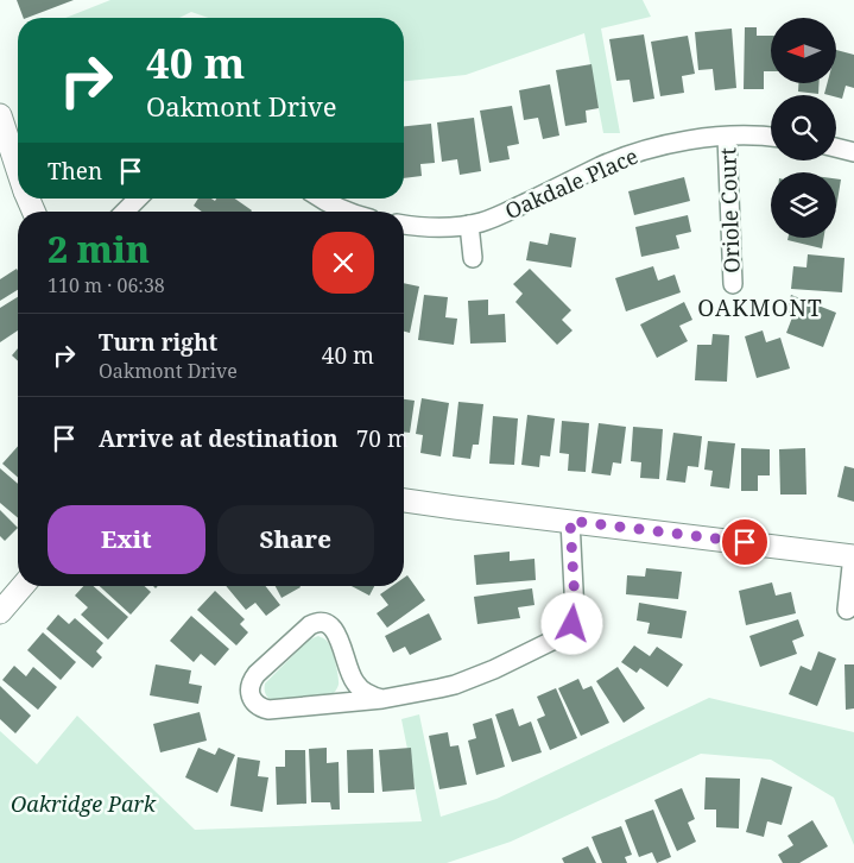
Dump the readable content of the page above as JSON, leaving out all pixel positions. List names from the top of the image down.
{
  "streets": {
    "street": ["Oakdale Place", "Oriole Court"]
  },
  "crossings": [
    ["Oakdale Place", "Oriole Court"]
  ],
  "districts": ["OAKMONT"],
  "parks": ["Oakridge Park"],
  "north": "left",
  "page": {
    "turn": ["40 m", "Oakmont Drive"],
    "then": "Then",
    "heading": ["2 min", "110 m · 06:38"],
    "list": [
      {
        "name": "Turn right",
        "note": "Oakmont Drive",
        "value": "40 m"
      },
      {
        "name": "Arrive at destination",
        "value": "70 m"
      }
    ],
    "buttons": ["Exit", "Share"]
  }
}
